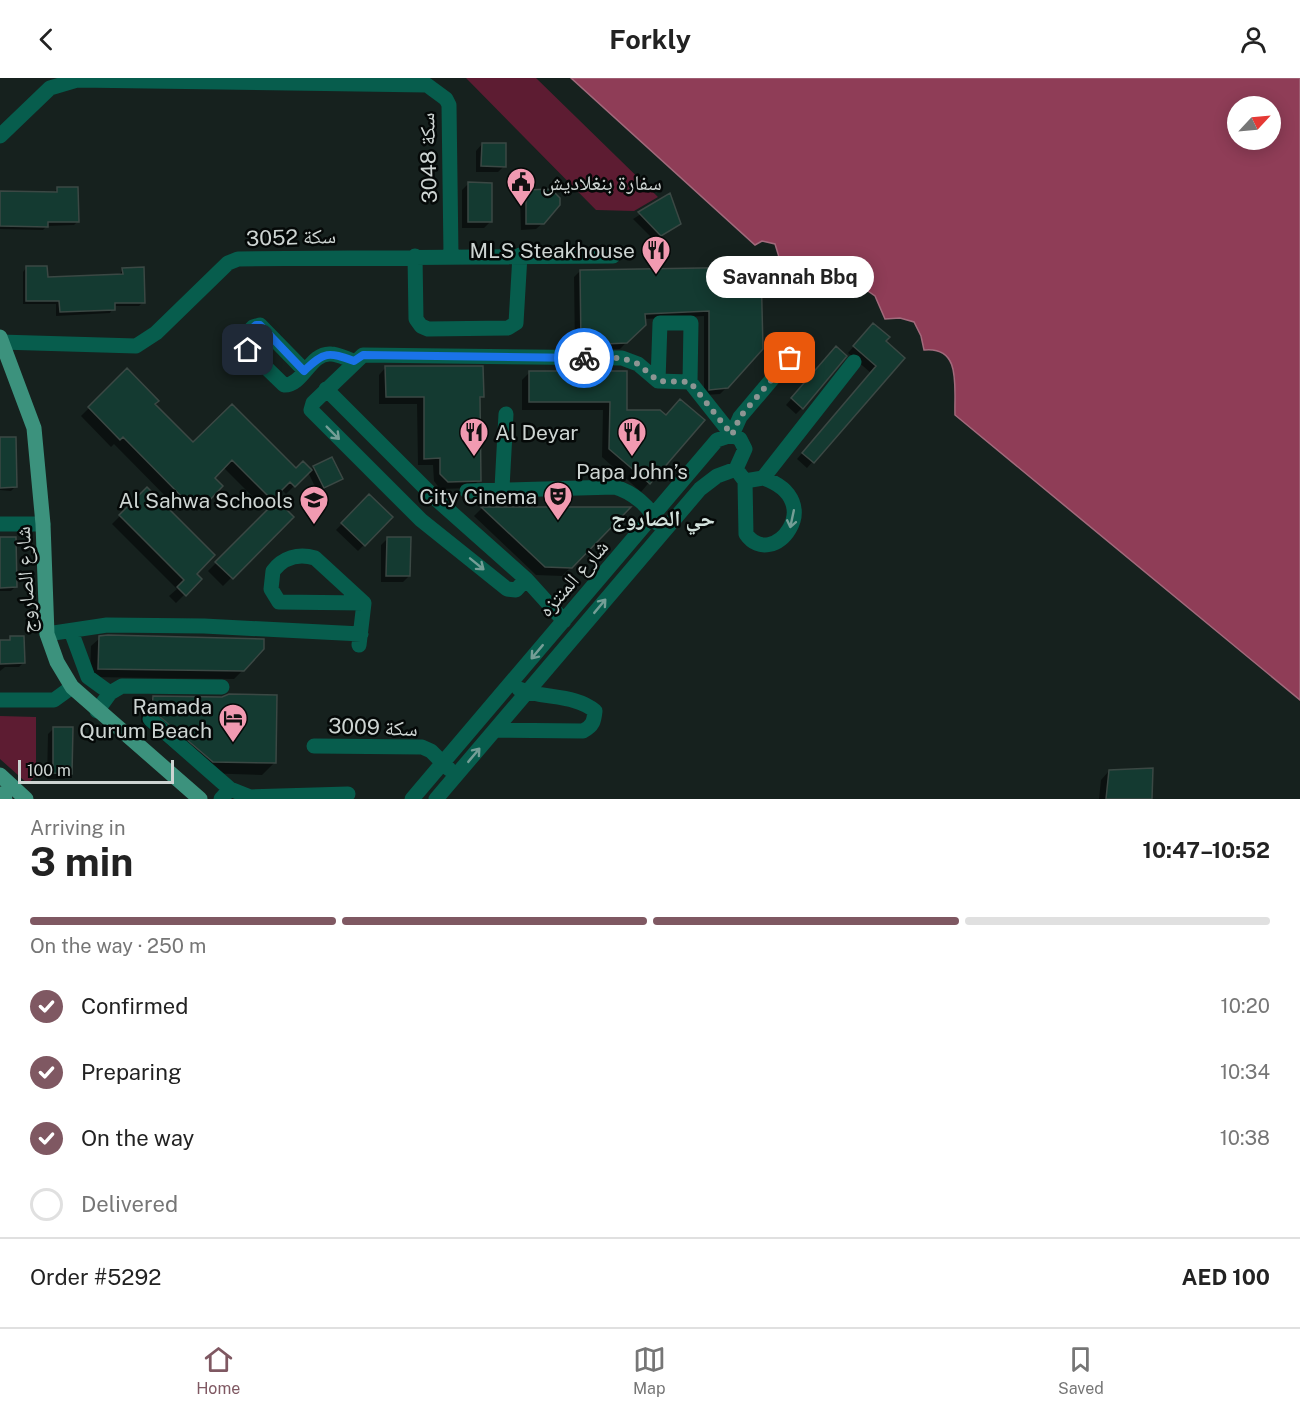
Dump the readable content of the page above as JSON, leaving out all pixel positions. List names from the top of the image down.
{
  "streets": {
    "main road": ["شارع الصاروج"],
    "street": [
      "سكة 3048",
      "سكة 3052",
      "شارع المنتزه",
      "سكة 3009"
    ]
  },
  "crossings": [
    ["سكة 3048", "سكة 3052"],
    ["سكة 3052", "شارع الصاروج"],
    ["شارع المنتزه", "سكة 3009"]
  ],
  "districts": ["حي الصاروج"],
  "places": {
    "public building": ["سفارة بنغلاديش"],
    "restaurant": ["MLS Steakhouse", "Al Deyar", "Papa John’s"],
    "other": ["Savannah Bbq"],
    "theatre": ["City Cinema"],
    "school or university": ["Al Sahwa Schools"],
    "hotel": ["Ramada Qurum Beach"]
  },
  "scale_bar": "100 m",
  "north": "top right",
  "page": {
    "header": "Forkly",
    "bubble": "Savannah Bbq",
    "scale": "100 m",
    "heading": ["3 min", "Arriving in", "10:47–10:52"],
    "panel": ["Order #5292", "AED 100"],
    "bar": "On the way · 250 m",
    "list": [
      ["Confirmed", "10:20"],
      ["Preparing", "10:34"],
      ["On the way", "10:38"],
      "Delivered"
    ],
    "tabs": ["Home", "Map", "Saved"]
  }
}
